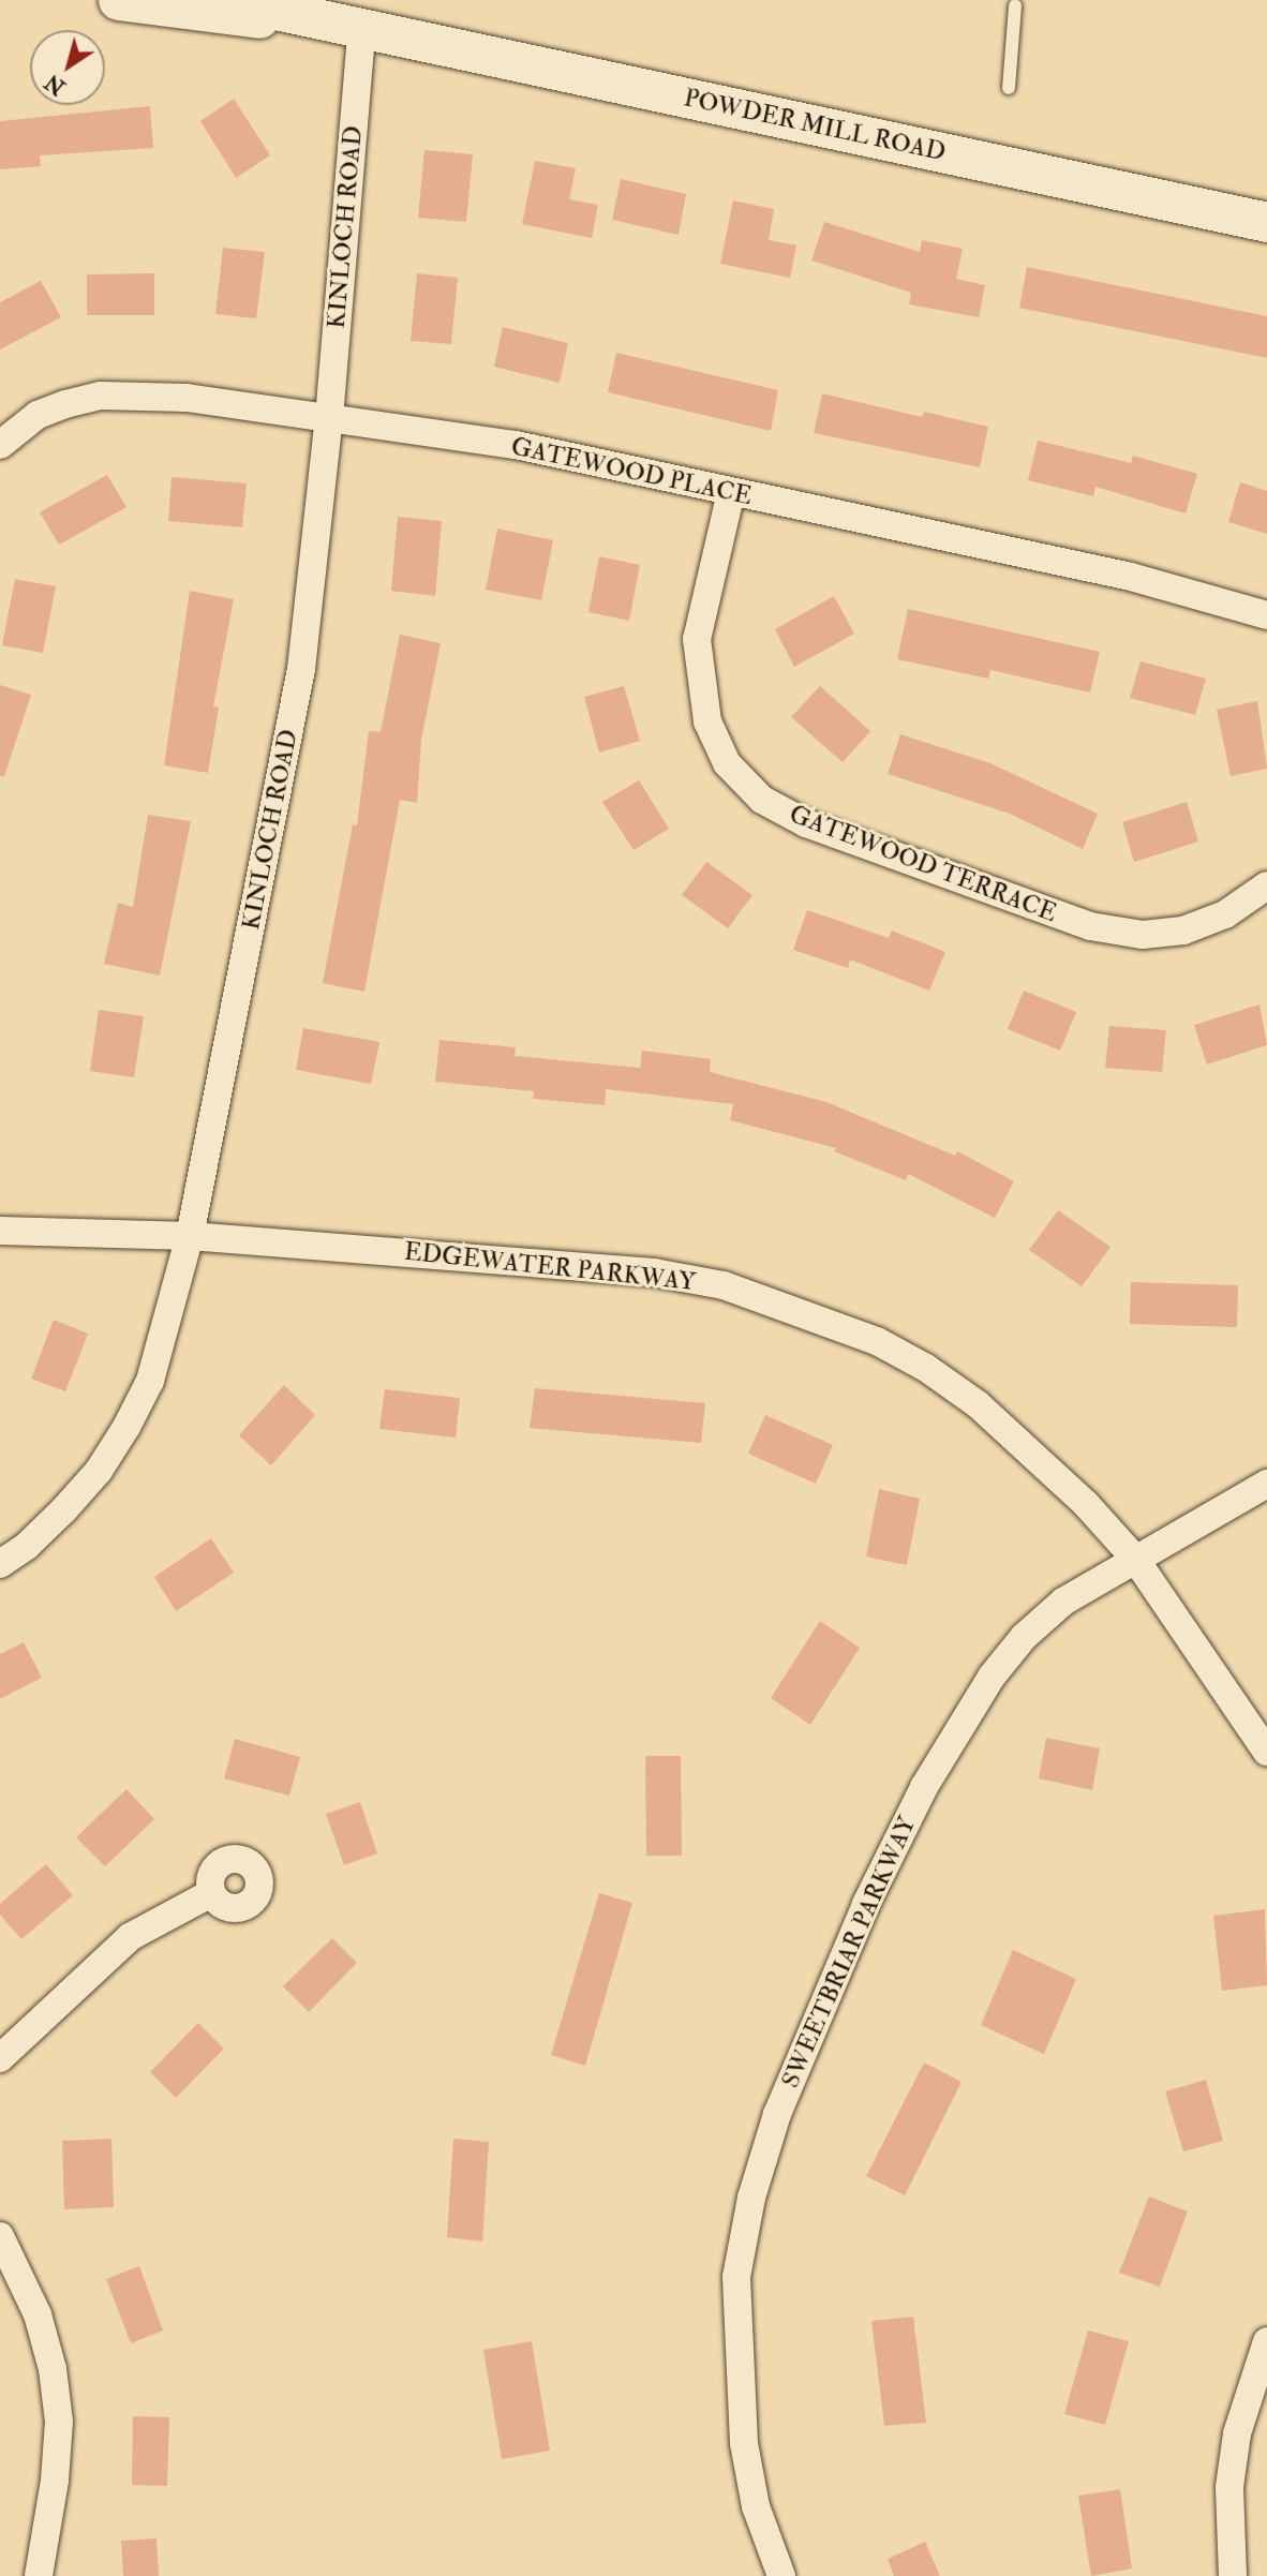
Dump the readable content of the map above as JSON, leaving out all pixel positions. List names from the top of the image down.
{
  "streets": {
    "main road": ["POWDER MILL ROAD"],
    "street": [
      "KINLOCH ROAD",
      "GATEWOOD PLACE",
      "GATEWOOD TERRACE",
      "EDGEWATER PARKWAY",
      "SWEETBRIAR PARKWAY"
    ]
  },
  "crossings": [
    ["POWDER MILL ROAD", "KINLOCH ROAD"],
    ["KINLOCH ROAD", "GATEWOOD PLACE"],
    ["KINLOCH ROAD", "EDGEWATER PARKWAY"],
    ["GATEWOOD PLACE", "GATEWOOD TERRACE"],
    ["EDGEWATER PARKWAY", "SWEETBRIAR PARKWAY"]
  ],
  "north": "bottom left"
}
